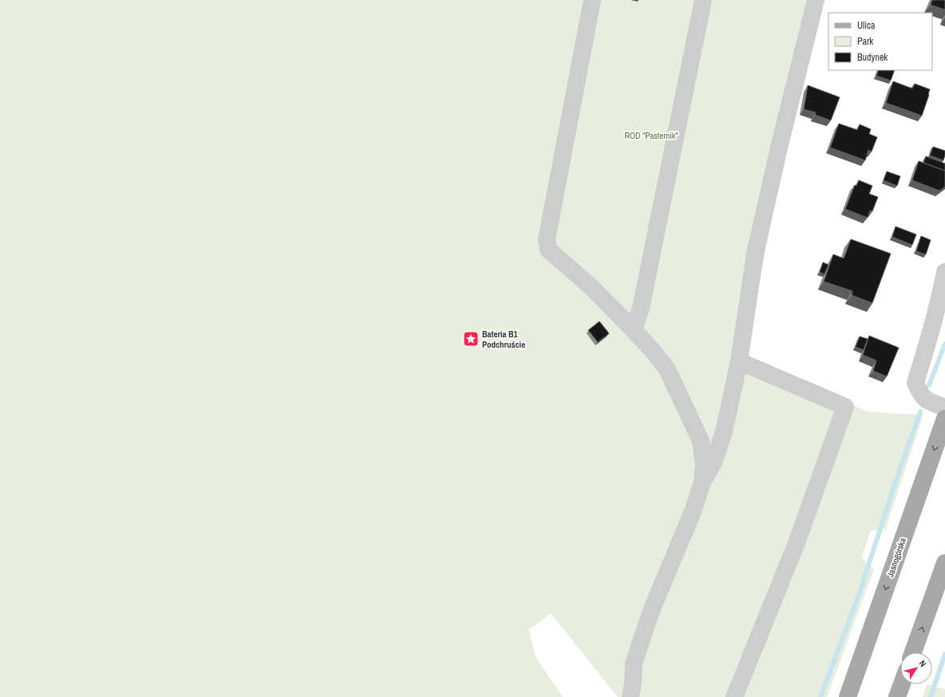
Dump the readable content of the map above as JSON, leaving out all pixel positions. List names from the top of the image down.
{
  "streets": {
    "main road": ["Jasnogórska"]
  },
  "parks": ["ROD \"Pasternik\""],
  "places": {
    "place": ["Bateria B1 Podchruście"]
  },
  "legend": ["Ulica", "Park", "Budynek"],
  "north": "top right"
}
